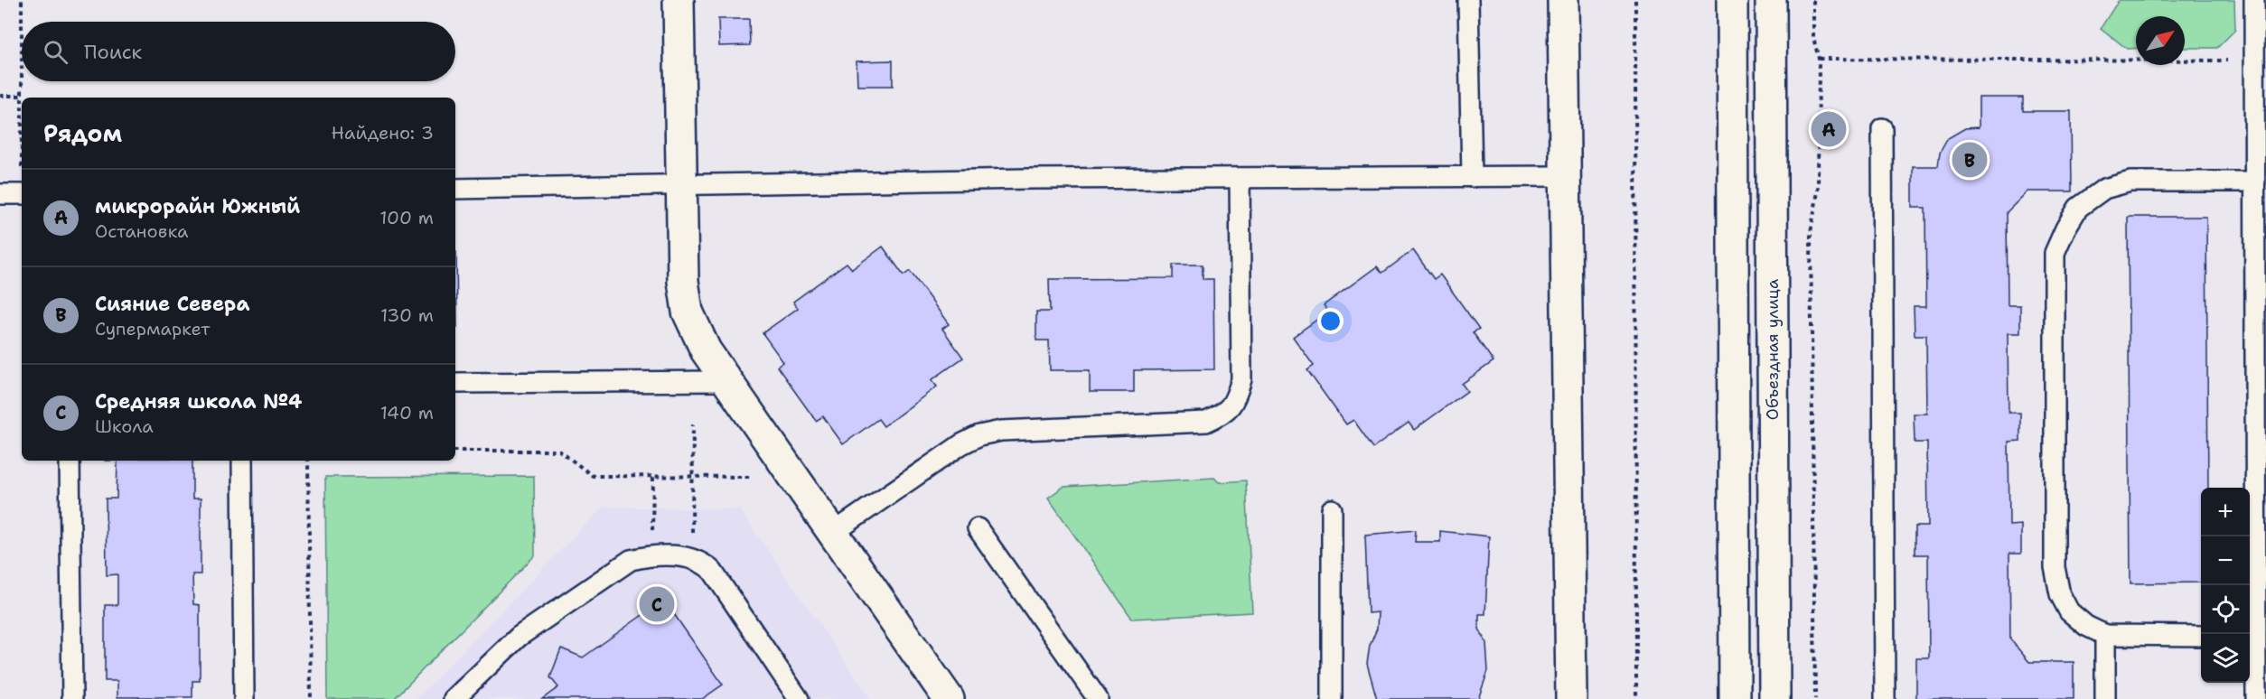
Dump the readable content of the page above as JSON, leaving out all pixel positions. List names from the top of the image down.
{
  "streets": {
    "street": ["Объездная улица"]
  },
  "north": "top right",
  "page": {
    "search": "Поиск",
    "heading": ["Рядом", "Найдено: 3"],
    "pins": ["A", "B", "C"],
    "list": [
      {
        "mark": "A",
        "name": "микрорайн Южный",
        "note": "Остановка",
        "value": "100 m"
      },
      {
        "mark": "B",
        "name": "Сияние Севера",
        "note": "Супермаркет",
        "value": "130 m"
      },
      {
        "mark": "C",
        "name": "Средняя школа №4",
        "note": "Школа",
        "value": "140 m"
      }
    ],
    "map_buttons": ["+", "−"]
  }
}
